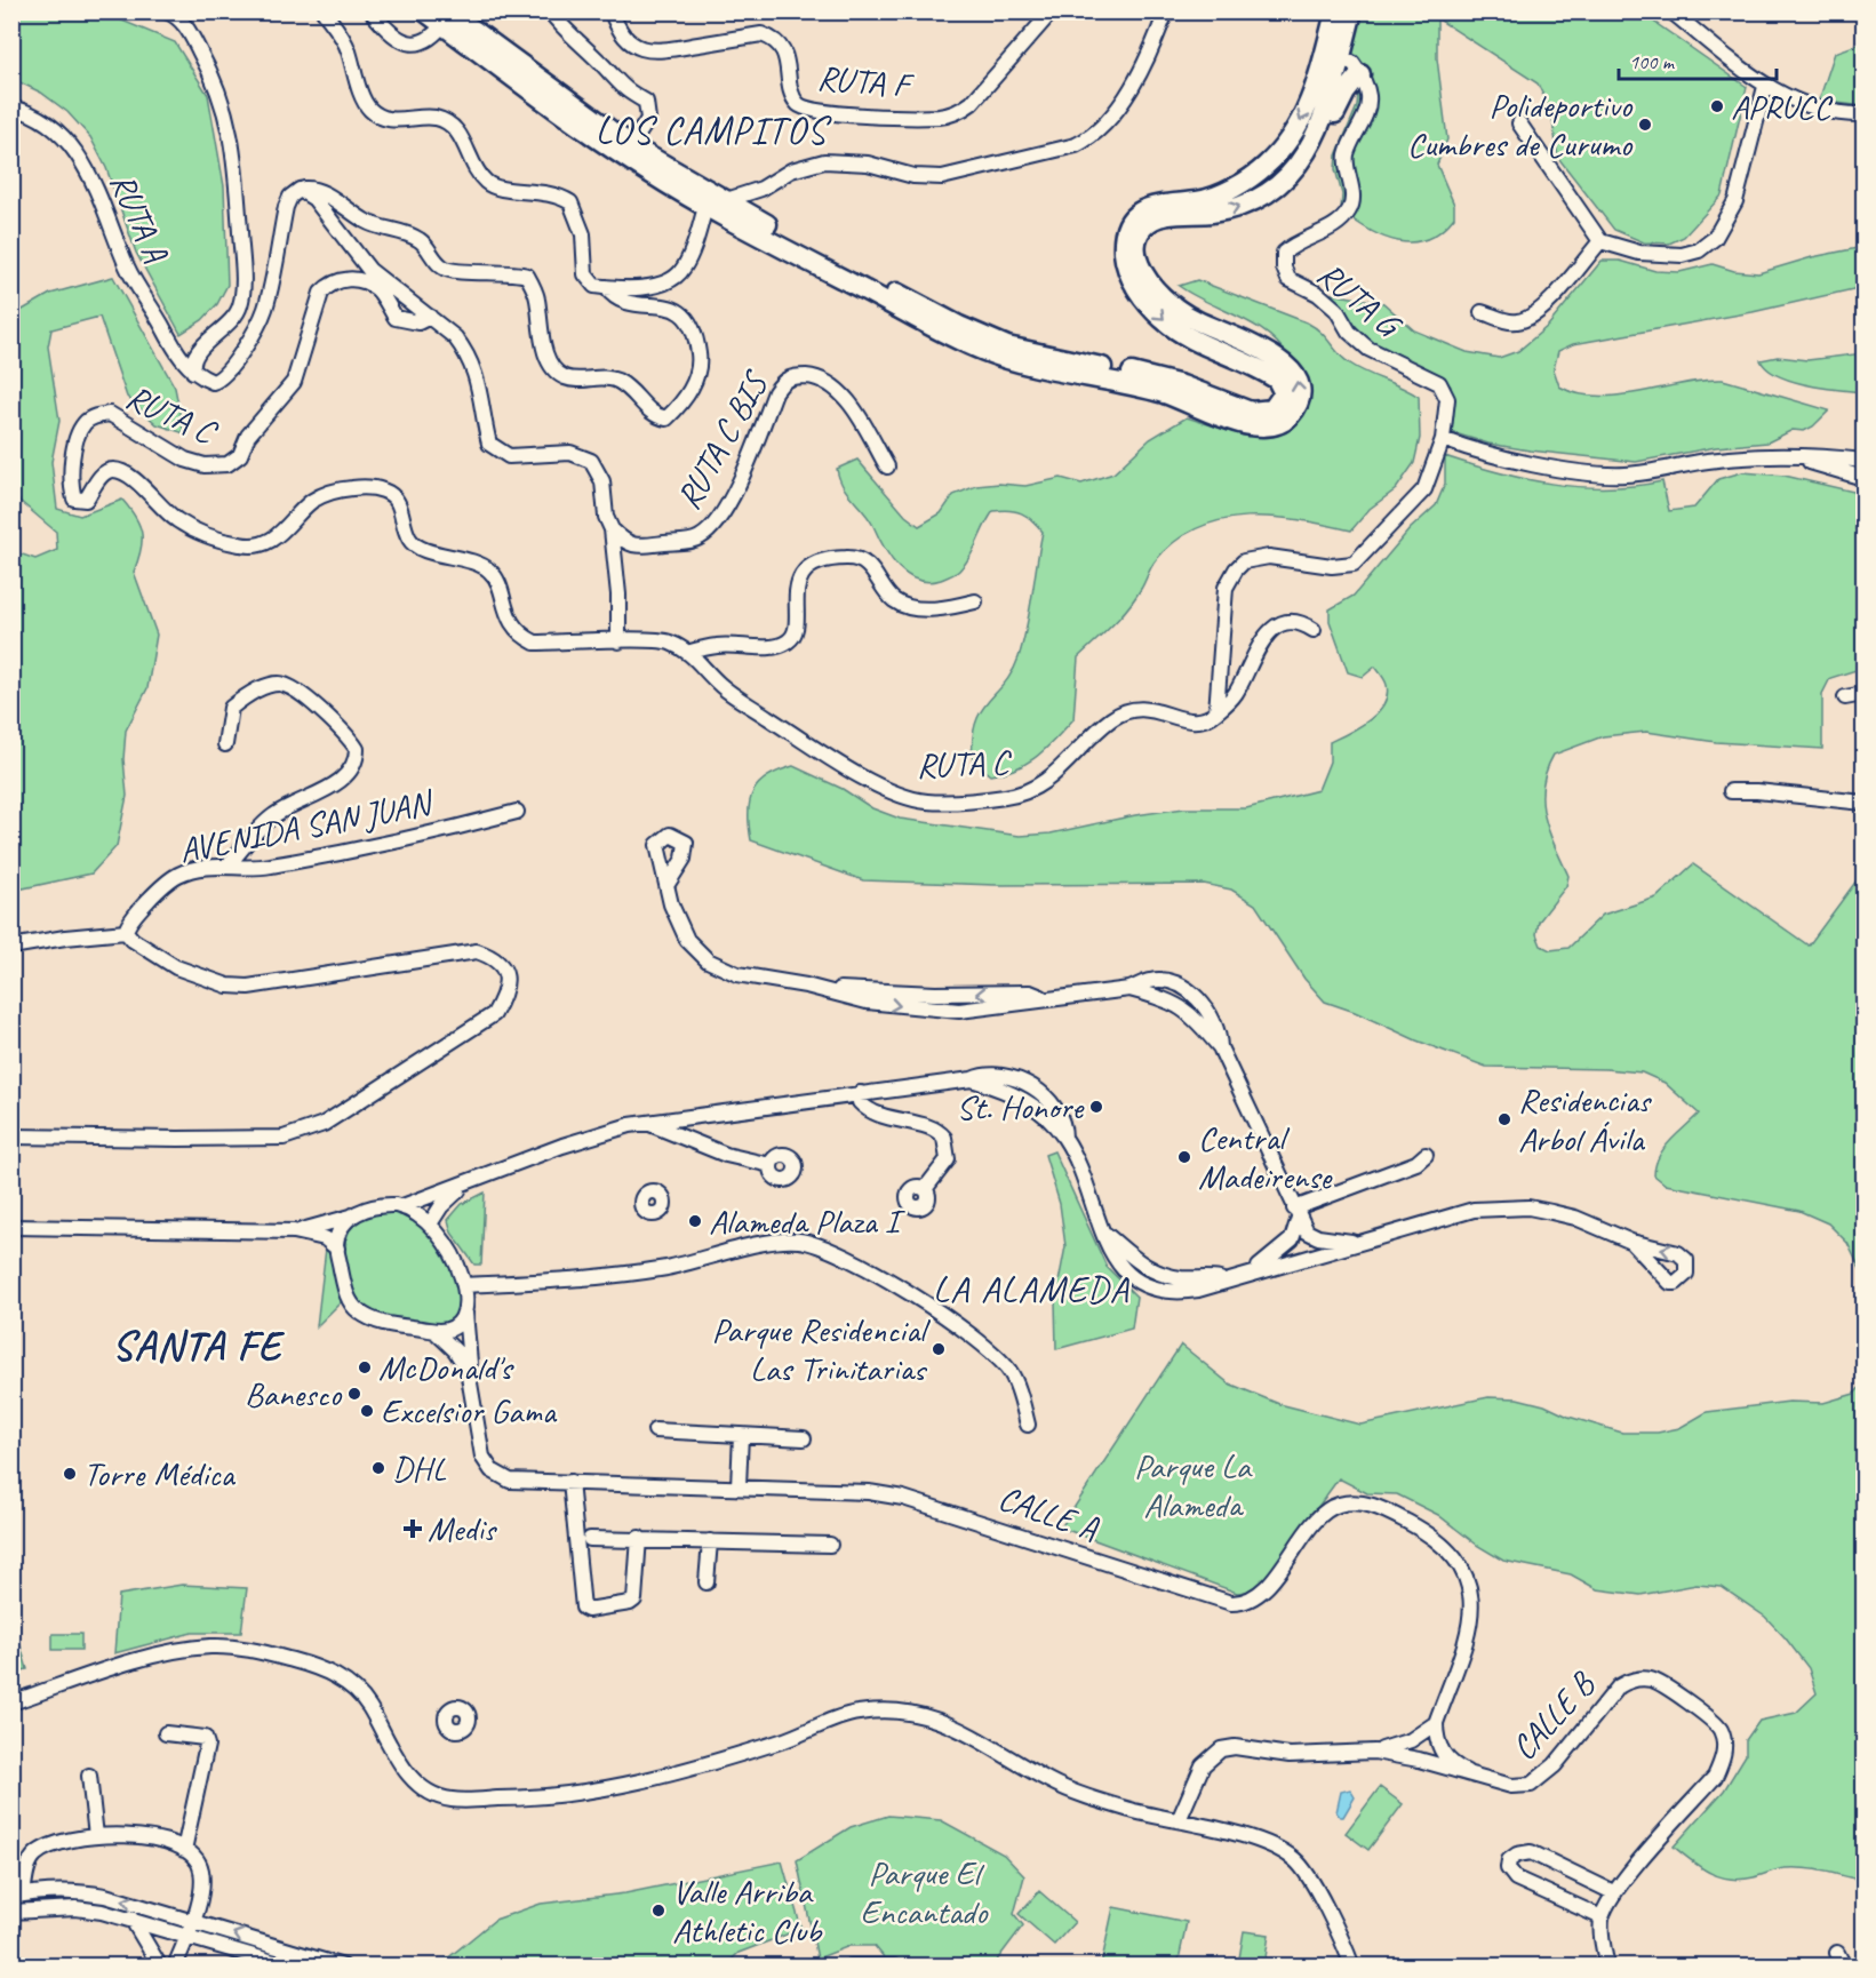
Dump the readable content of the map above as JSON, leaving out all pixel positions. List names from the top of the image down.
{
  "streets": {
    "street": [
      "RUTA F",
      "RUTA A",
      "RUTA G",
      "RUTA C",
      "RUTA C BIS",
      "AVENIDA SAN JUAN",
      "CALLE A",
      "CALLE B"
    ]
  },
  "crossings": [
    ["RUTA A", "RUTA C"],
    ["RUTA G", "RUTA C"]
  ],
  "districts": ["LOS CAMPITOS", "LA ALAMEDA", "SANTA FE"],
  "parks": ["Parque La Alameda", "Parque El Encantado"],
  "places": {
    "other": [
      "APRUCC",
      "Polideportivo Cumbres de Curumo",
      "St. Honore",
      "Residencias Arbol Ávila",
      "Central Madeirense",
      "Alameda Plaza I",
      "Parque Residencial Las Trinitarias",
      "McDonald's",
      "Banesco",
      "Excelsior Gama",
      "DHL",
      "Torre Médica",
      "Valle Arriba Athletic Club"
    ],
    "health": ["Medis"]
  },
  "scale_bar": "100 m"
}
